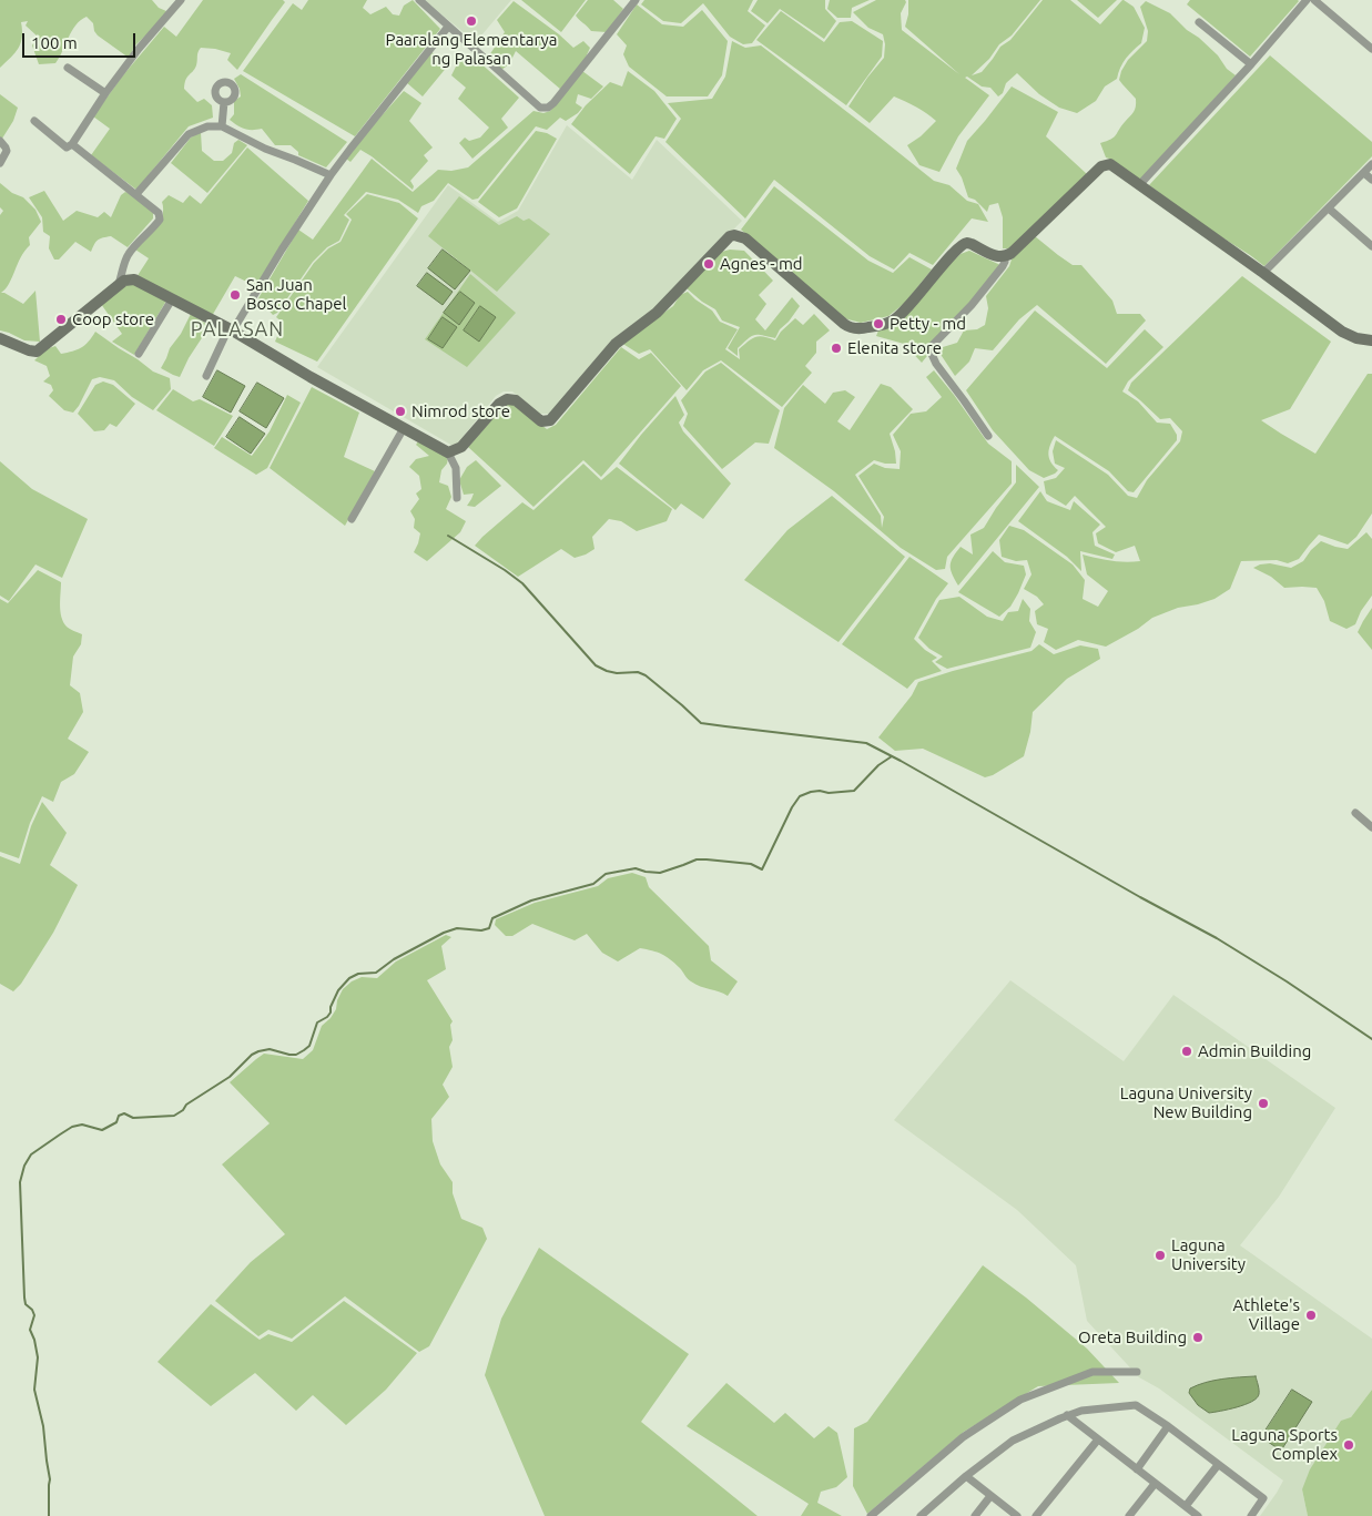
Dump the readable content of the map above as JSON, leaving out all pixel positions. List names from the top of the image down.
{
  "districts": ["PALASAN"],
  "places": [
    "Paaralang Elementarya ng Palasan",
    "Agnes - md",
    "San Juan Bosco Chapel",
    "Coop store",
    "Petty - md",
    "Elenita store",
    "Nimrod store",
    "Admin Building",
    "Laguna University New Building",
    "Laguna University",
    "Athlete's Village",
    "Oreta Building",
    "Laguna Sports Complex"
  ],
  "scale_bar": "100 m"
}
